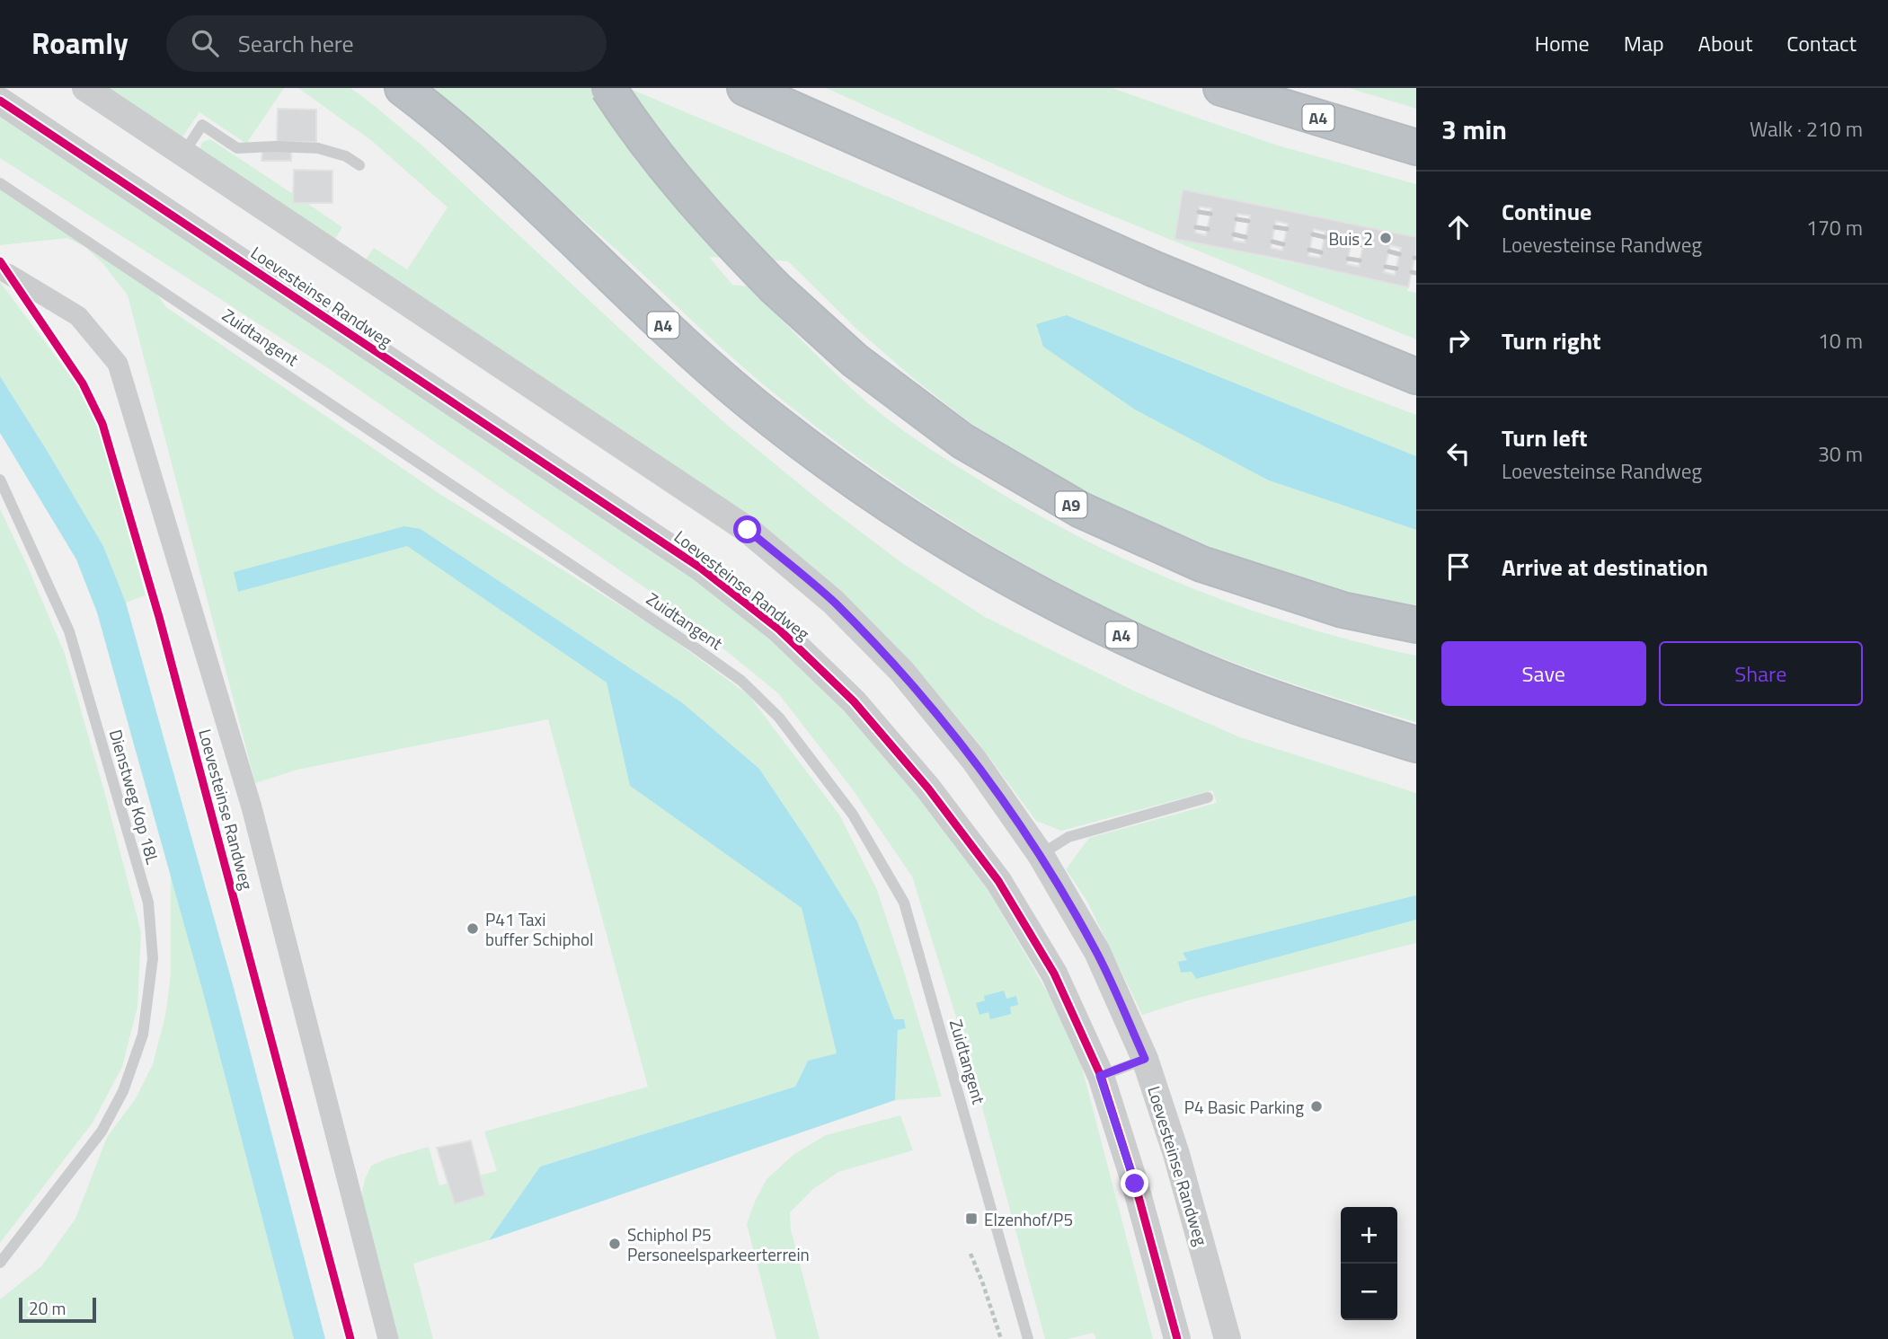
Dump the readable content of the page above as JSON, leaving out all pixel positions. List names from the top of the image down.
{
  "streets": {
    "highway": ["A4", "A9"],
    "street": ["Loevesteinse Randweg"],
    "lane": ["Zuidtangent", "Dienstweg Kop 18L"]
  },
  "places": {
    "other": [
      "Buis 2",
      "P41 Taxi buffer Schiphol",
      "P4 Basic Parking",
      "Schiphol P5 Personeelsparkeerterrein"
    ],
    "transit": ["Elzenhof/P5"]
  },
  "scale_bar": "20 m",
  "page": {
    "header": "Roamly",
    "search": "Search here",
    "nav": [
      "Home",
      "Map",
      "About",
      "Contact"
    ],
    "heading": ["3 min", "Walk · 210 m"],
    "list": [
      ["Continue", "Loevesteinse Randweg", "170 m"],
      ["Turn right", "10 m"],
      ["Turn left", "Loevesteinse Randweg", "30 m"],
      "Arrive at destination"
    ],
    "buttons": ["Save", "Share"],
    "map_buttons": ["+", "−"],
    "scale": "20 m"
  }
}
